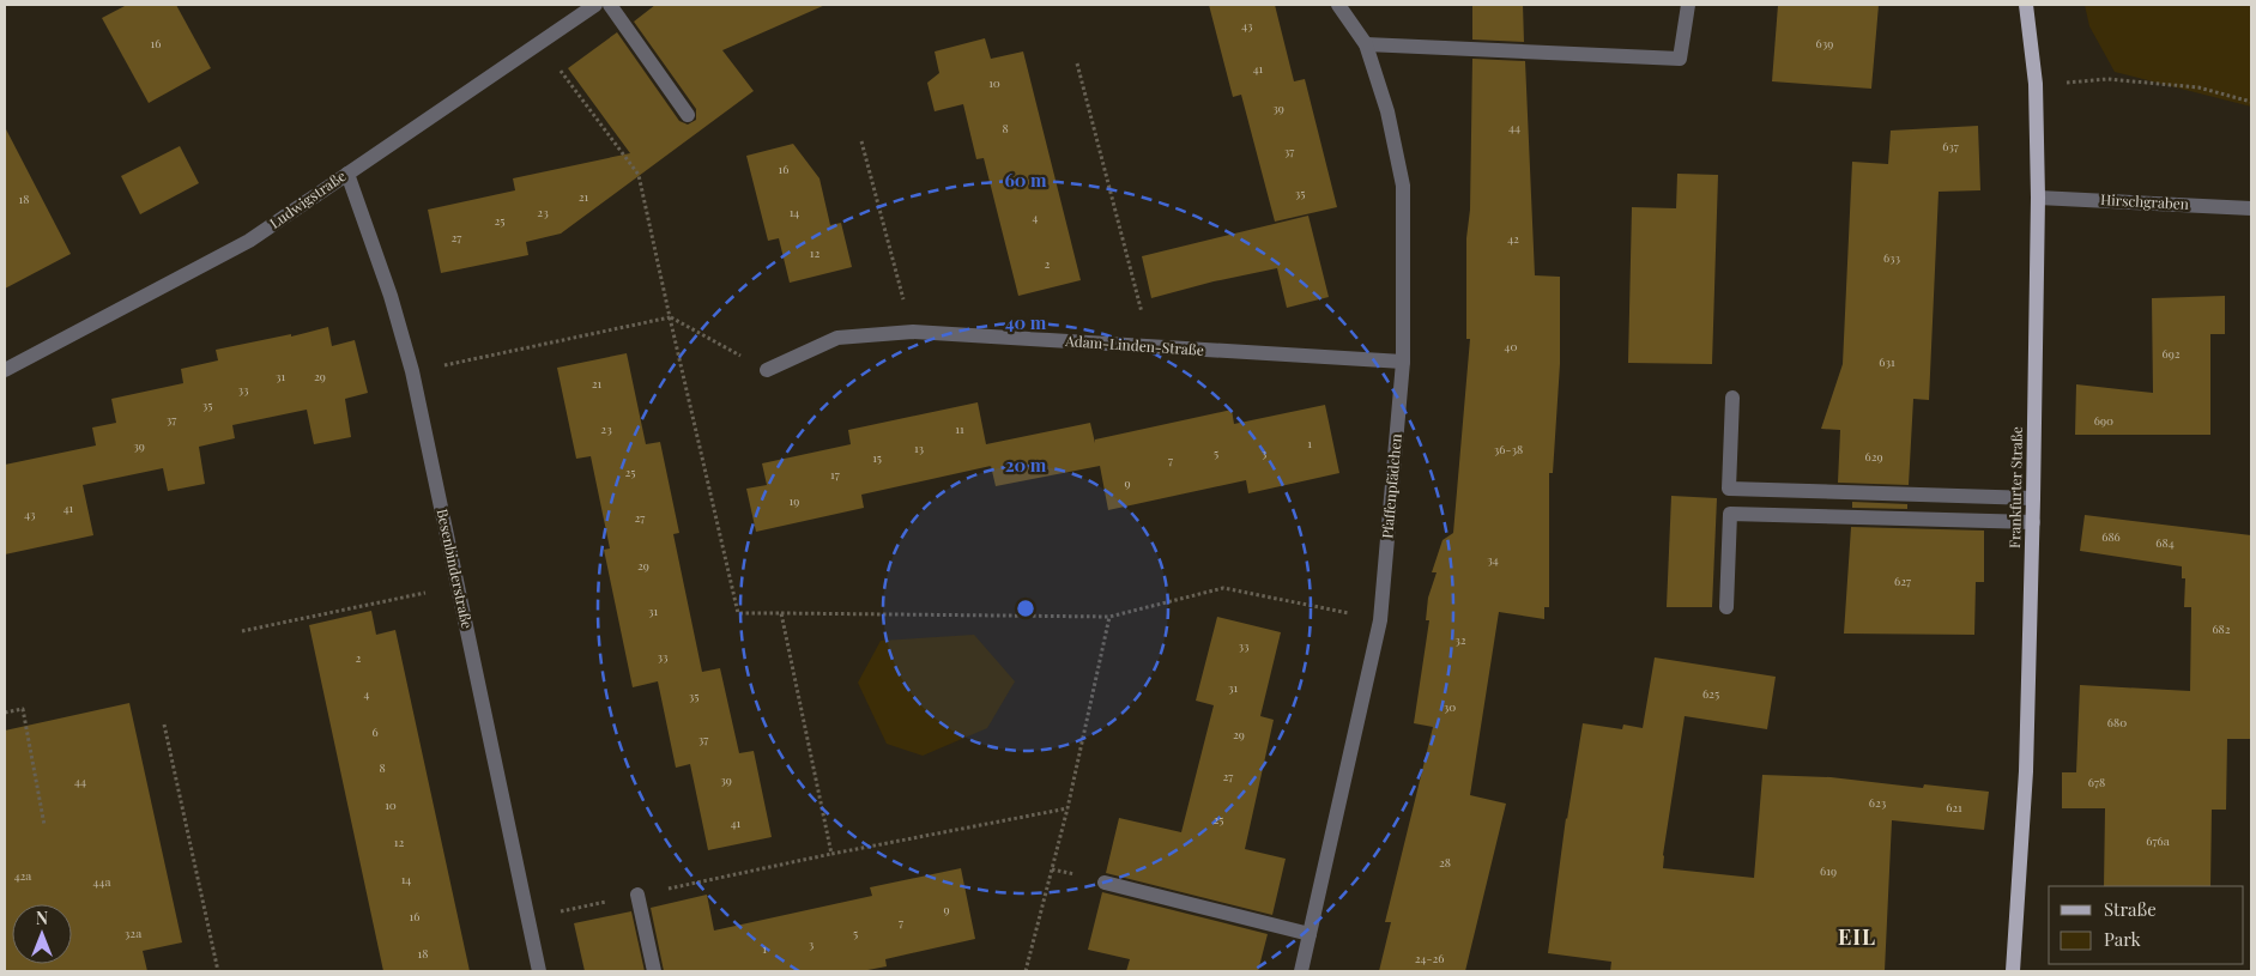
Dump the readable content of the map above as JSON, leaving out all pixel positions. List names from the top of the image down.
{
  "streets": {
    "main road": ["Frankfurter Straße"],
    "street": [
      "Ludwigstraße",
      "Hirschgraben",
      "Adam-Linden-Straße",
      "Pfaffenpfädchen",
      "Besenbinderstraße"
    ]
  },
  "crossings": [
    ["Ludwigstraße", "Besenbinderstraße"],
    ["Hirschgraben", "Frankfurter Straße"],
    ["Adam-Linden-Straße", "Pfaffenpfädchen"]
  ],
  "districts": ["EIL"],
  "house_numbers": [
    "43",
    "16",
    "639",
    "41",
    "10",
    "39",
    "44",
    "8",
    "637",
    "37",
    "16",
    "35",
    "21",
    "18",
    "23",
    "14",
    "4",
    "25",
    "27",
    "42",
    "12",
    "633",
    "2",
    "40",
    "692",
    "631",
    "31",
    "29",
    "21",
    "33",
    "35",
    "37",
    "690",
    "23",
    "11",
    "1",
    "39",
    "13",
    "36-38",
    "5",
    "3",
    "629",
    "15",
    "7",
    "25",
    "17",
    "9",
    "19",
    "41",
    "43",
    "27",
    "686",
    "684",
    "34",
    "29",
    "627",
    "31",
    "682",
    "32",
    "33",
    "33",
    "2",
    "31",
    "4",
    "625",
    "35",
    "30",
    "680",
    "6",
    "29",
    "37",
    "8",
    "27",
    "39",
    "44",
    "678",
    "623",
    "10",
    "621",
    "25",
    "41",
    "676a",
    "12",
    "28",
    "619",
    "42a",
    "14",
    "44a",
    "9",
    "16",
    "7",
    "32a",
    "5",
    "3",
    "1",
    "18",
    "24-26"
  ],
  "legend": ["Straße", "Park"],
  "north": "top",
  "rings": ["60 m", "40 m", "20 m"]
}
